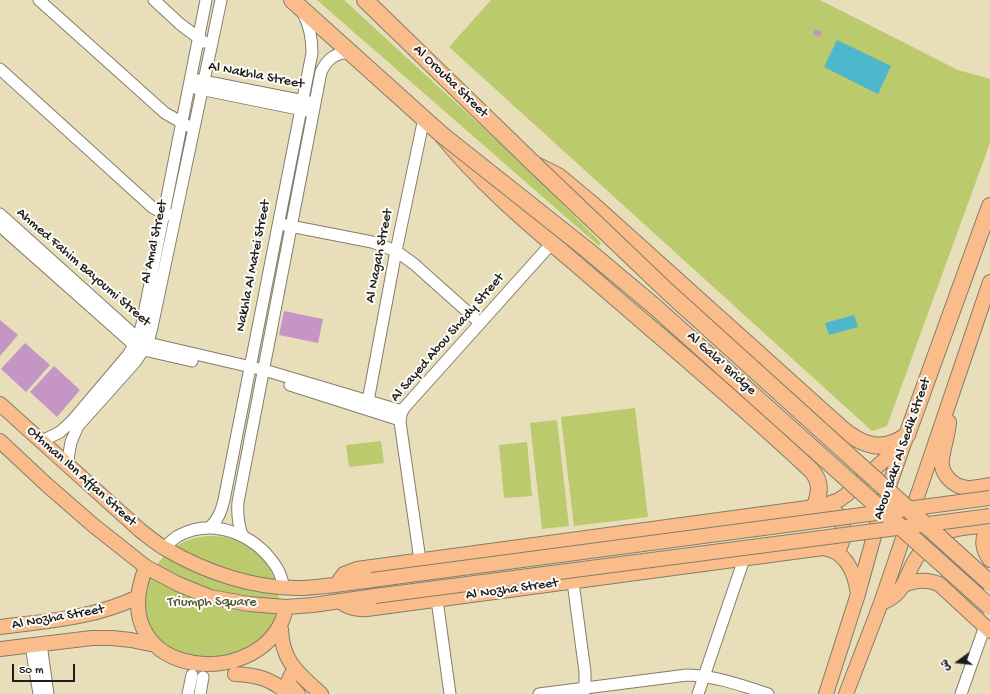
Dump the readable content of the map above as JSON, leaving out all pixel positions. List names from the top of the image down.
{
  "streets": {
    "highway": ["Al Orouba Street", "Al Gala' Bridge", "Abou Bakr Al Sedik Street"],
    "main road": ["Othman Ibn Affan Street", "Al Nozha Street"],
    "street": [
      "Al Nakhla Street",
      "Al Amal Street",
      "Al Nagah Street",
      "Nakhla Al Matei Street",
      "Ahmed Fahim Bayoumi Street",
      "Al Sayed Abou Shady Street"
    ]
  },
  "crossings": [
    ["Al Nakhla Street", "Al Amal Street"],
    ["Al Nakhla Street", "Nakhla Al Matei Street"],
    ["Al Orouba Street", "Al Gala' Bridge"],
    ["Al Amal Street", "Ahmed Fahim Bayoumi Street"],
    ["Al Amal Street", "Othman Ibn Affan Street"]
  ],
  "parks": ["Triumph Square"],
  "scale_bar": "50 m",
  "north": "left"
}
